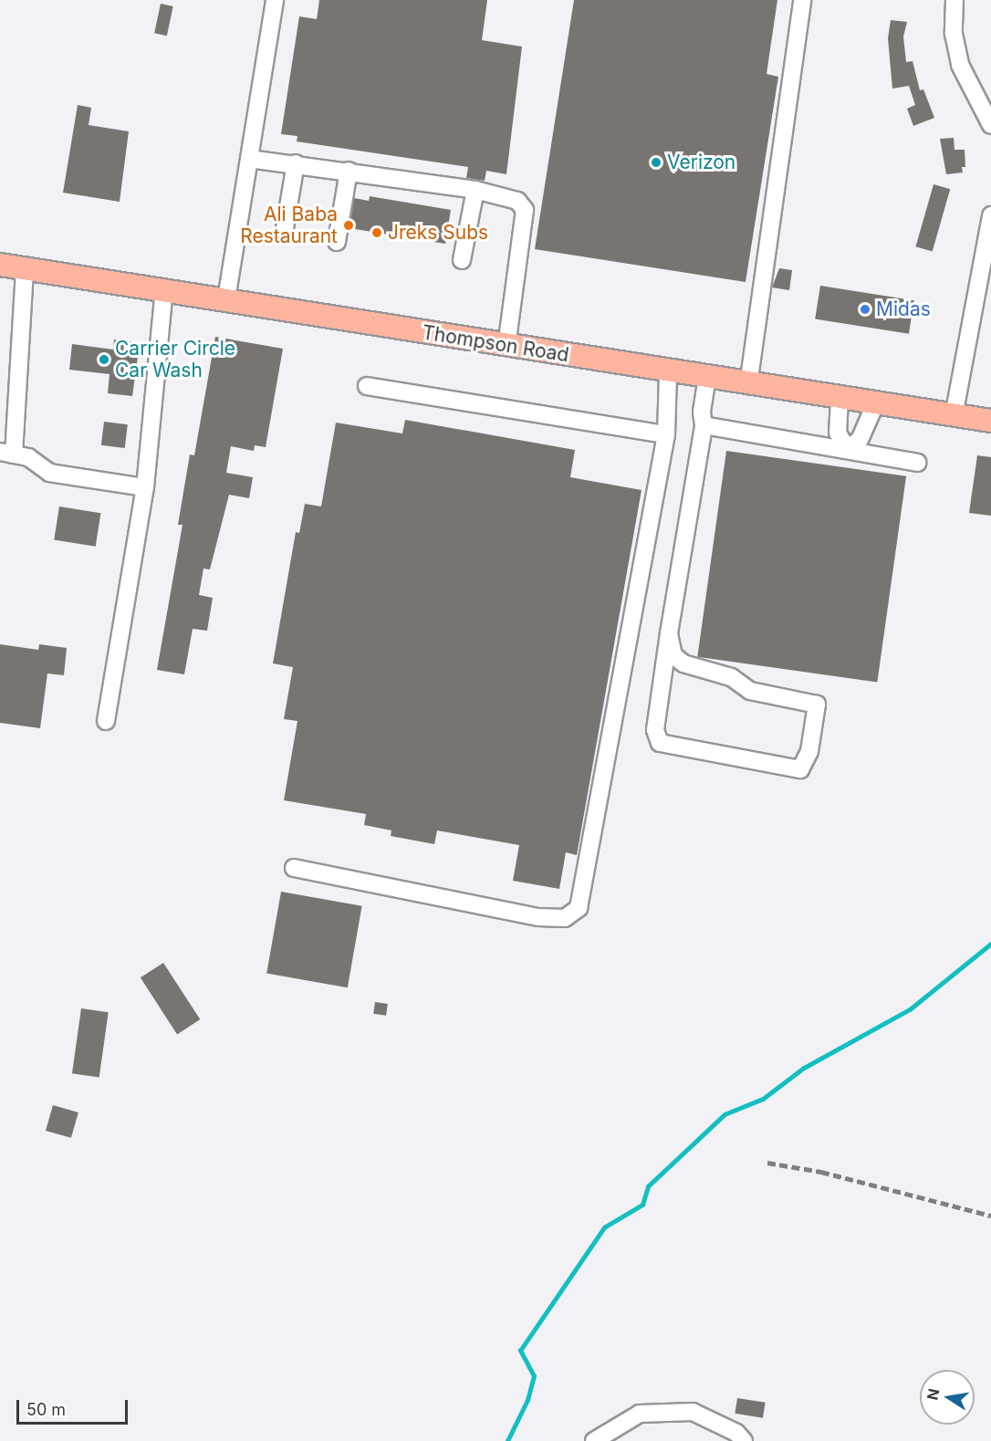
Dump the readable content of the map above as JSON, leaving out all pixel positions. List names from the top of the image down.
{
  "streets": {
    "main road": ["Thompson Road"]
  },
  "places": [
    "Verizon",
    "Ali Baba Restaurant",
    "Jreks Subs",
    "Midas",
    "Carrier Circle Car Wash"
  ],
  "scale_bar": "50 m",
  "north": "left"
}
